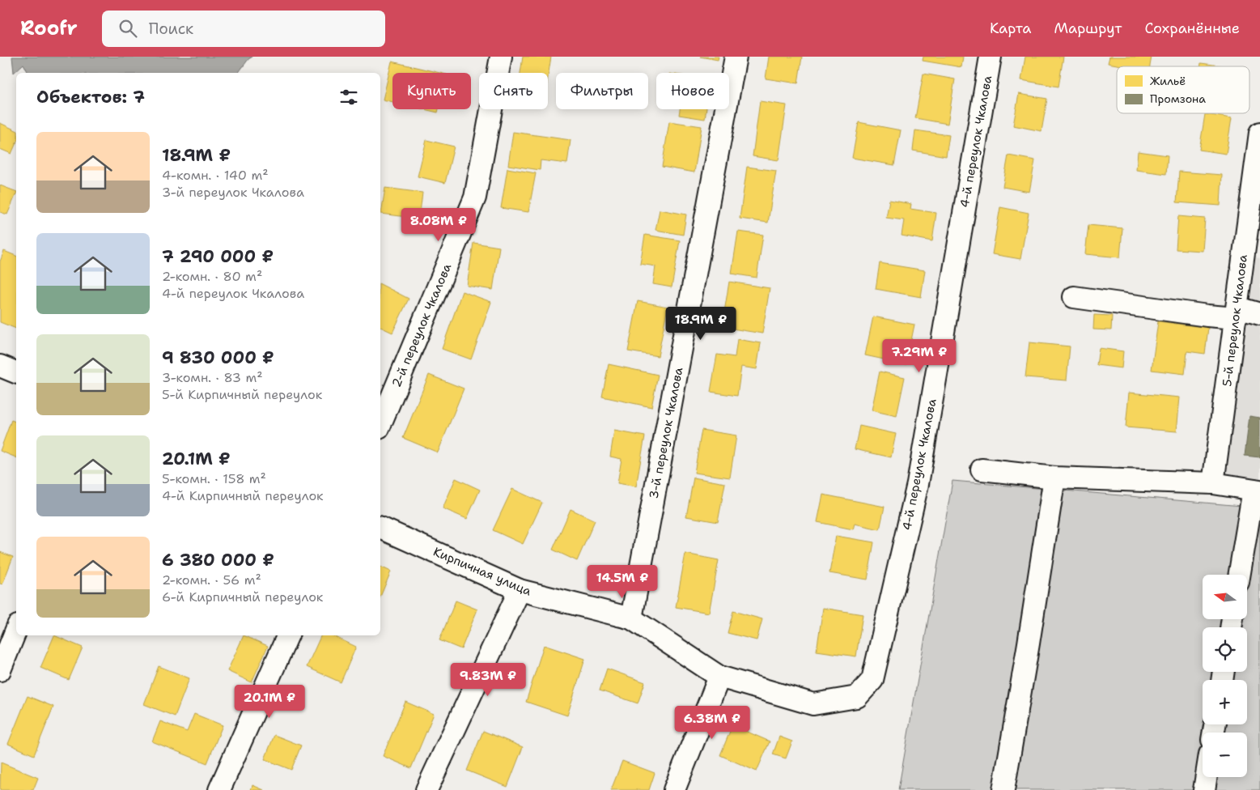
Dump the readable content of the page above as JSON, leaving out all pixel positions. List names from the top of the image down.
{
  "streets": {
    "street": [
      "4-й переулок Чкалова",
      "5-й переулок Чкалова",
      "2-й переулок Чкалова",
      "3-й переулок Чкалова",
      "Кирпичная улица"
    ]
  },
  "crossings": [
    ["4-й переулок Чкалова", "Кирпичная улица"],
    ["3-й переулок Чкалова", "Кирпичная улица"]
  ],
  "legend": ["Жильё", "Промзона"],
  "north": "left",
  "page": {
    "header": "Roofr",
    "search": "Поиск",
    "nav": ["Карта", "Маршрут", "Сохранённые"],
    "chip": [
      "Купить",
      "Снять",
      "Фильтры",
      "Новое"
    ],
    "heading": "Объектов: 7",
    "list": [
      {
        "name": "18.9M ₽",
        "note": "4-комн. · 140 m² · 3-й переулок Чкалова"
      },
      {
        "name": "7 290 000 ₽",
        "note": "2-комн. · 80 m² · 4-й переулок Чкалова"
      },
      {
        "name": "9 830 000 ₽",
        "note": "3-комн. · 83 m² · 5-й Кирпичный переулок"
      },
      {
        "name": "20.1M ₽",
        "note": "5-комн. · 158 m² · 4-й Кирпичный переулок"
      },
      {
        "name": "6 380 000 ₽",
        "note": "2-комн. · 56 m² · 6-й Кирпичный переулок"
      }
    ],
    "price": [
      "8.08M ₽",
      "18.9M ₽",
      "7.29M ₽",
      "14.5M ₽",
      "9.83M ₽",
      "20.1M ₽",
      "6.38M ₽"
    ],
    "map_buttons": ["+", "−"]
  }
}
